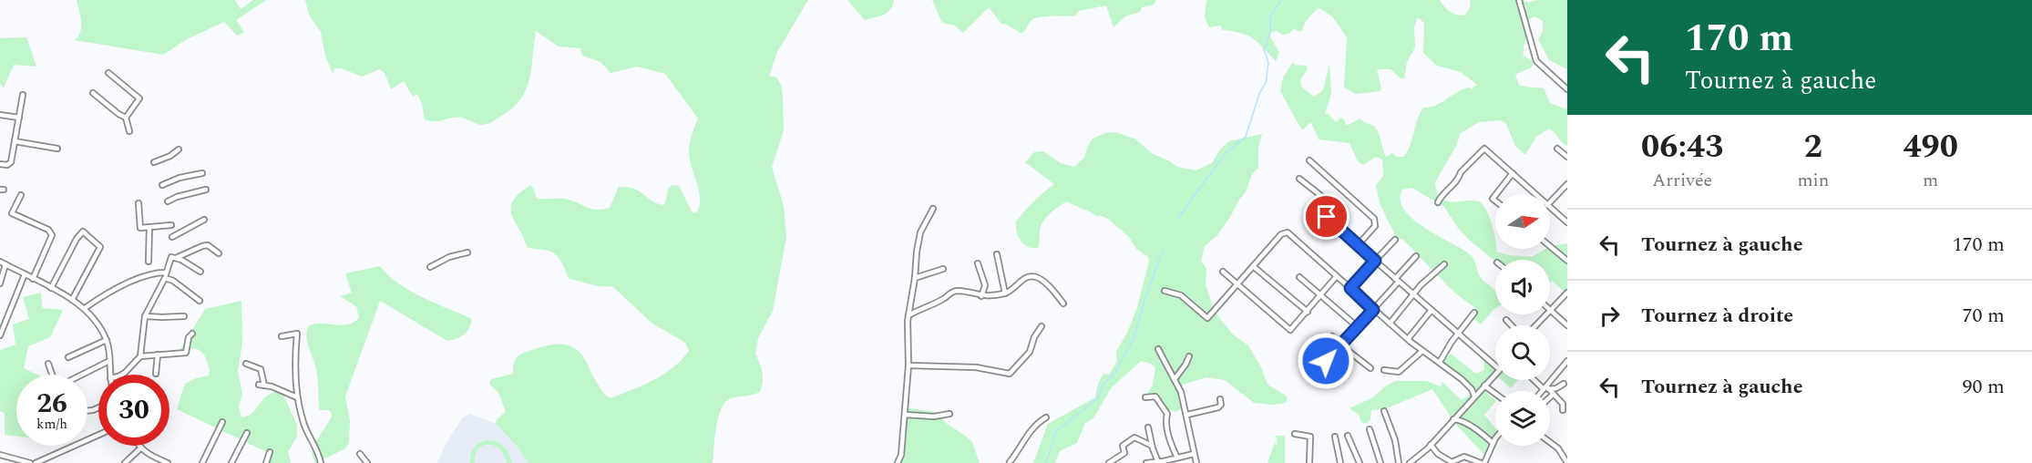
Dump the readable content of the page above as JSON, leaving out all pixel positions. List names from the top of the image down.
{
  "north": "right",
  "page": {
    "turn": ["170 m", "Tournez à gauche"],
    "eta": [
      "06:43",
      "Arrivée",
      "2",
      "min",
      "490",
      "m"
    ],
    "list": [
      {
        "name": "Tournez à gauche",
        "value": "170 m"
      },
      {
        "name": "Tournez à droite",
        "value": "70 m"
      },
      {
        "name": "Tournez à gauche",
        "value": "90 m"
      }
    ],
    "speed": "26 km/h",
    "limit": "30"
  }
}
